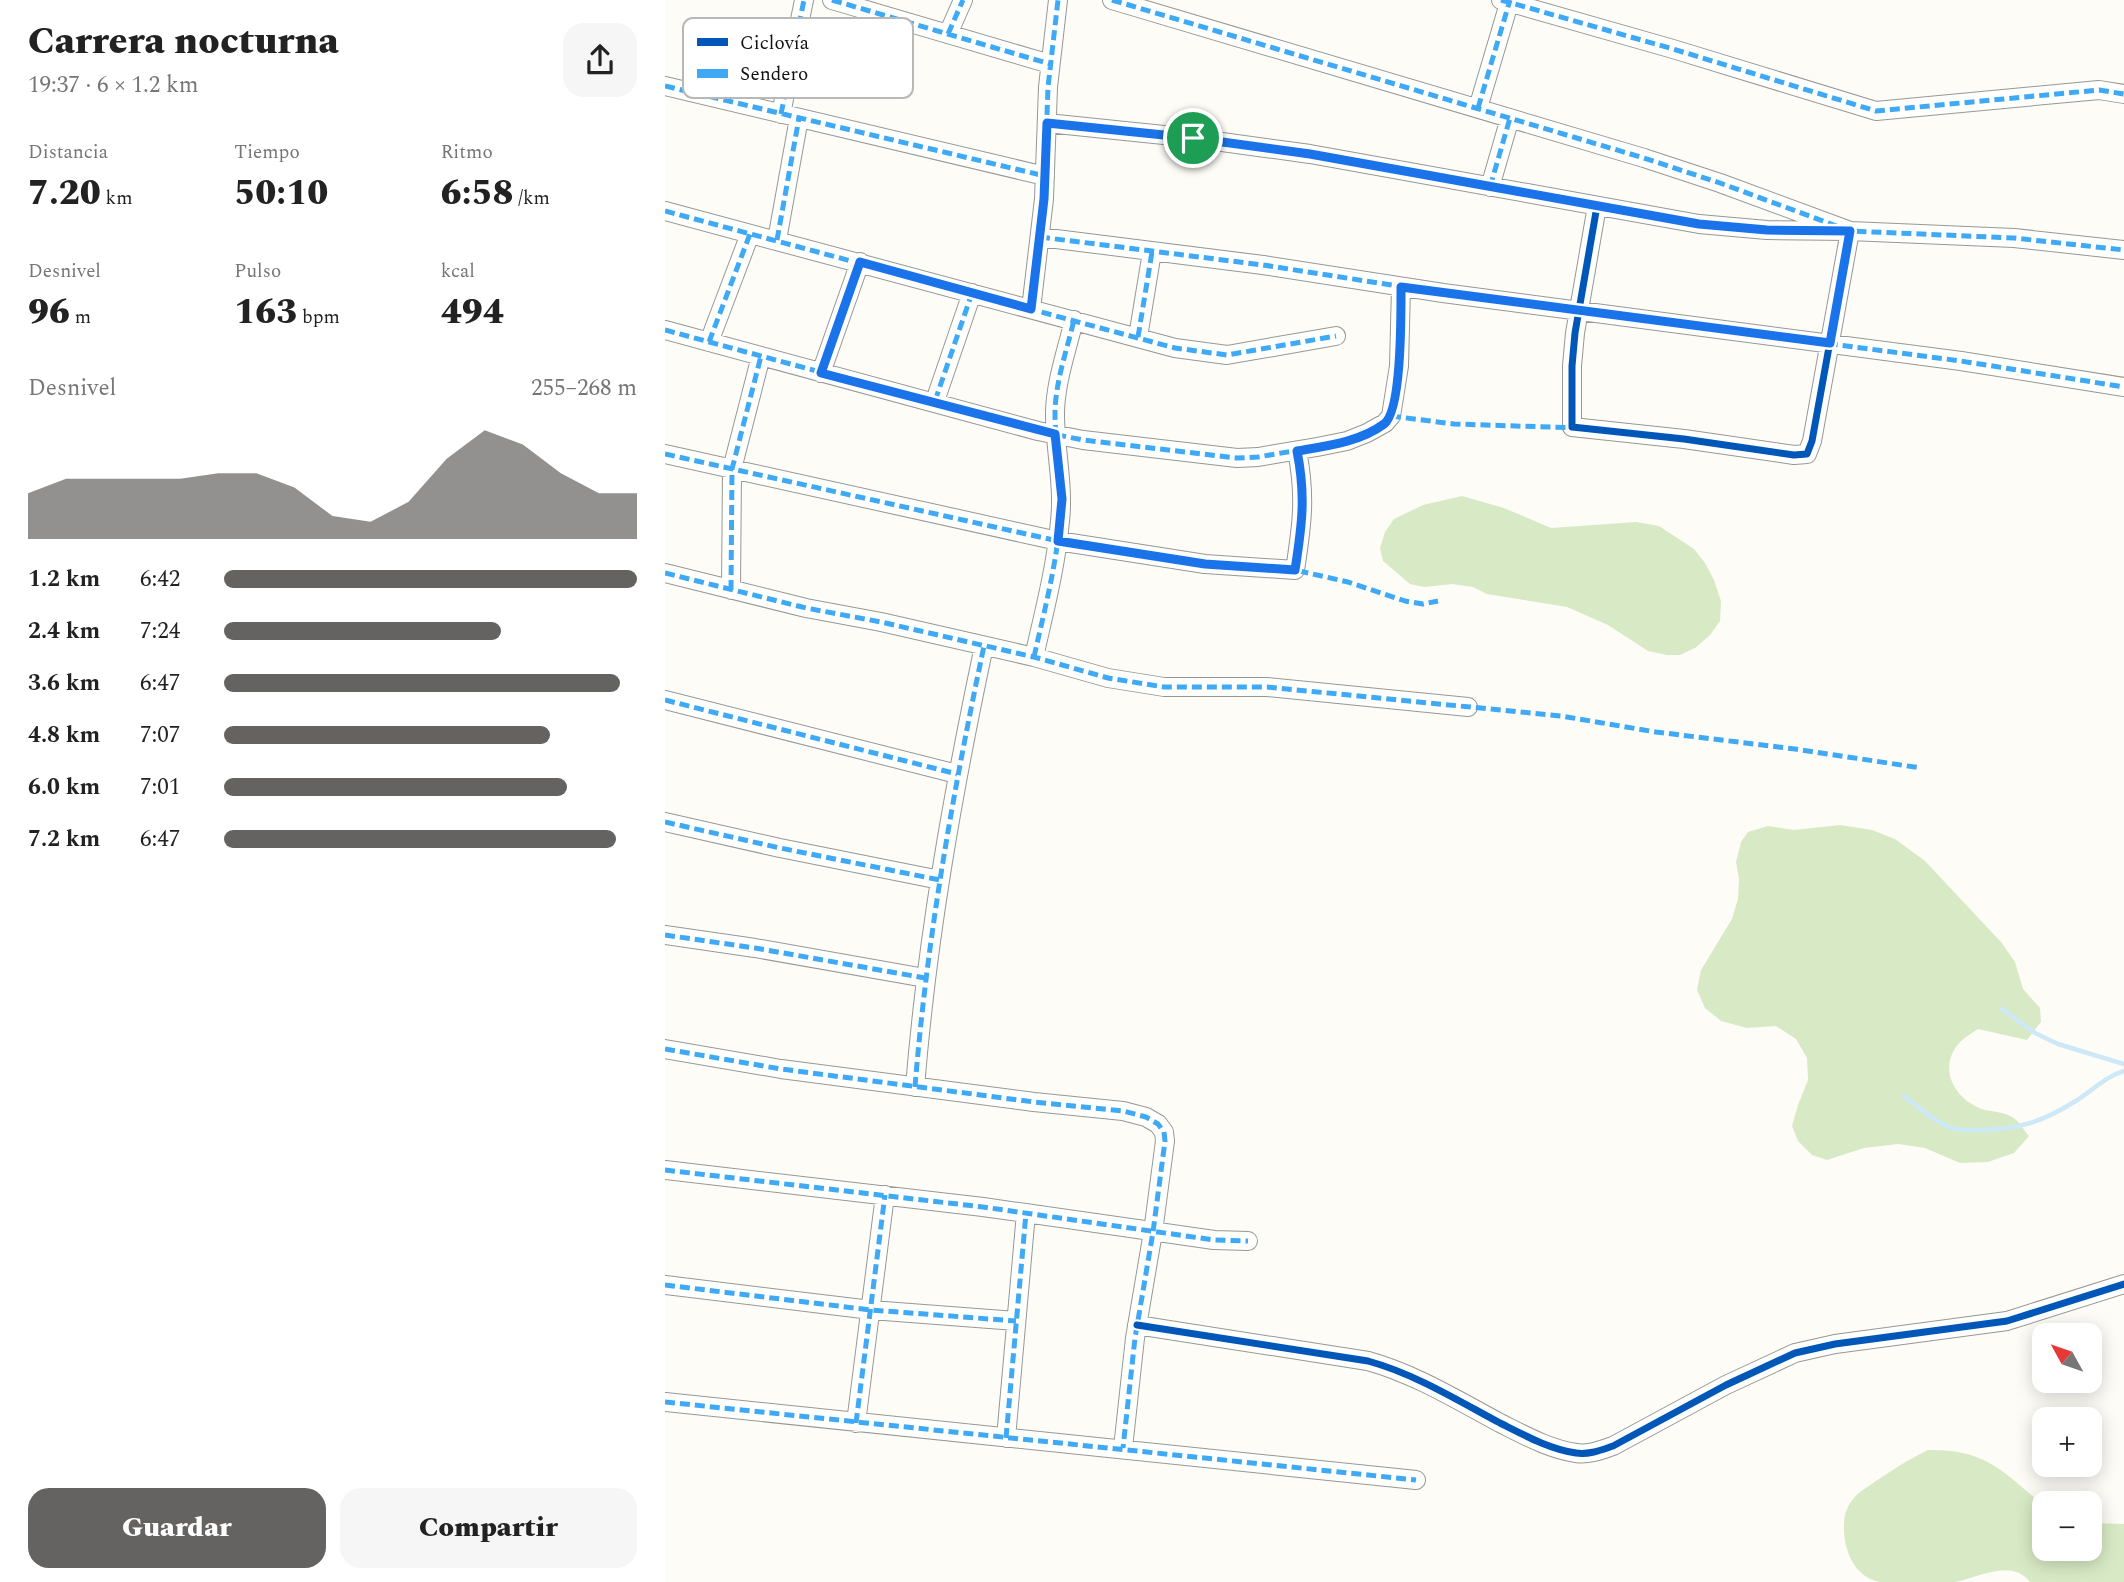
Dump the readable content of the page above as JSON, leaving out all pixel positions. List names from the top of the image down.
{
  "legend": ["Ciclovía", "Sendero"],
  "north": "top left",
  "page": {
    "heading": ["Carrera nocturna", "19:37 · 6 × 1.2 km"],
    "stats": [
      ["Distancia", "7.20 km"],
      ["Tiempo", "50:10"],
      ["Ritmo", "6:58 /km"],
      ["Desnivel", "96 m"],
      ["Pulso", "163 bpm"],
      ["kcal", "494"]
    ],
    "chart": ["Desnivel", "255–268 m"],
    "list": [
      {
        "name": "1.2 km",
        "note": "6:42"
      },
      {
        "name": "2.4 km",
        "note": "7:24"
      },
      {
        "name": "3.6 km",
        "note": "6:47"
      },
      {
        "name": "4.8 km",
        "note": "7:07"
      },
      {
        "name": "6.0 km",
        "note": "7:01"
      },
      {
        "name": "7.2 km",
        "note": "6:47"
      }
    ],
    "map_buttons": ["+", "−"],
    "buttons": ["Guardar", "Compartir"]
  }
}
